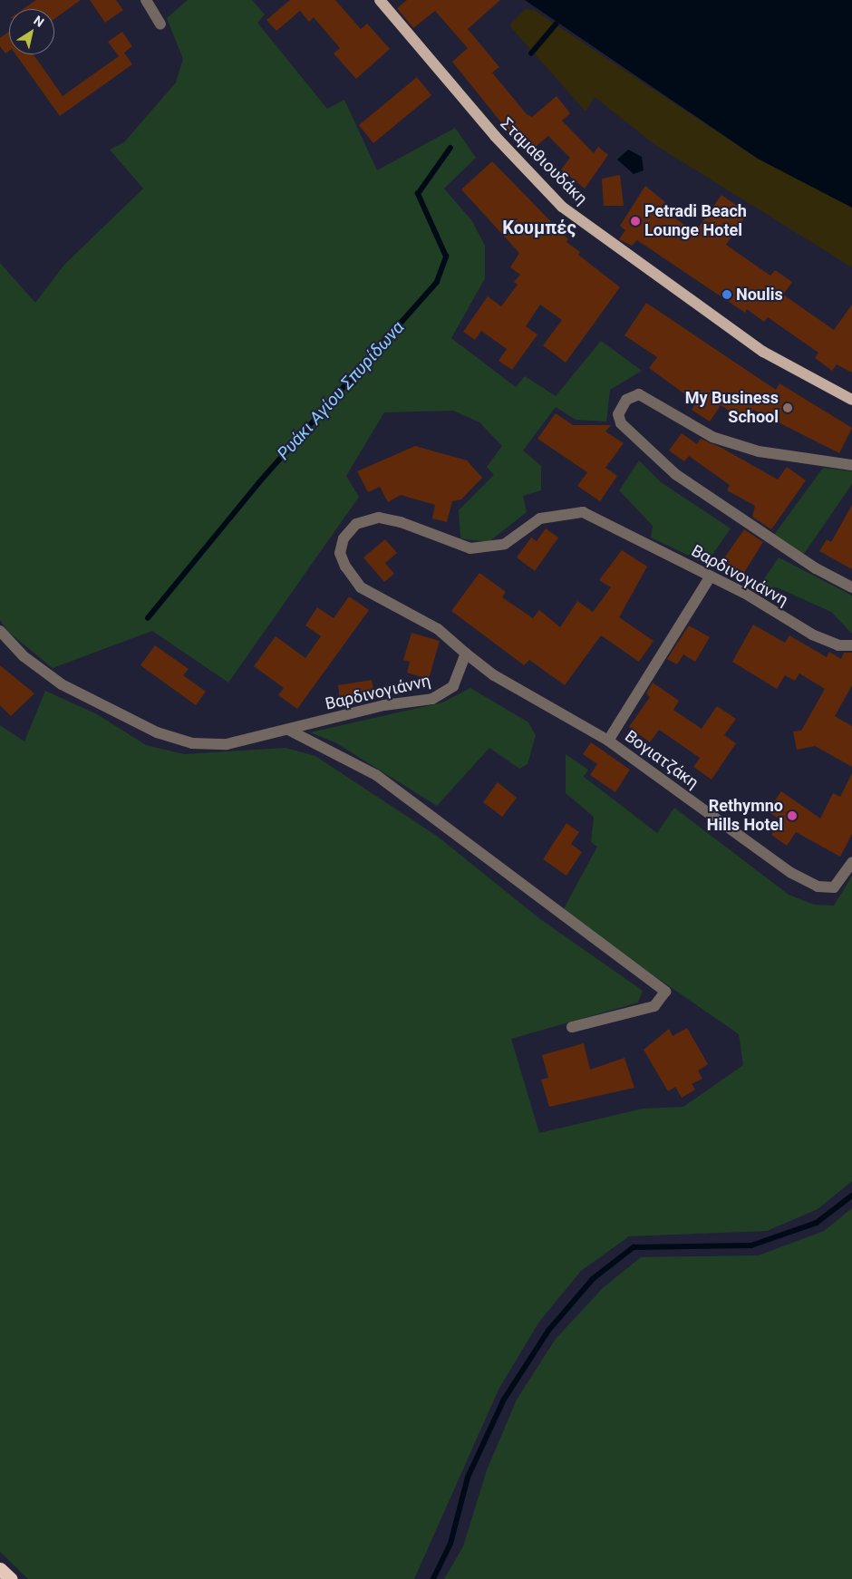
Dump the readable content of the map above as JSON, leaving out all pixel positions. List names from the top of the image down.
{
  "streets": {
    "main road": ["Σταμαθιουδάκη"],
    "street": ["Βαρδινογιάννη", "Βογιατζάκη"]
  },
  "crossings": [
    ["Βαρδινογιάννη", "Βογιατζάκη"]
  ],
  "districts": ["Κουμπές"],
  "water": ["Ρυάκι Αγίου Σπυρίδωνα"],
  "places": [
    "Petradi Beach Lounge Hotel",
    "Noulis",
    "My Business School",
    "Rethymno Hills Hotel"
  ],
  "north": "top right"
}
